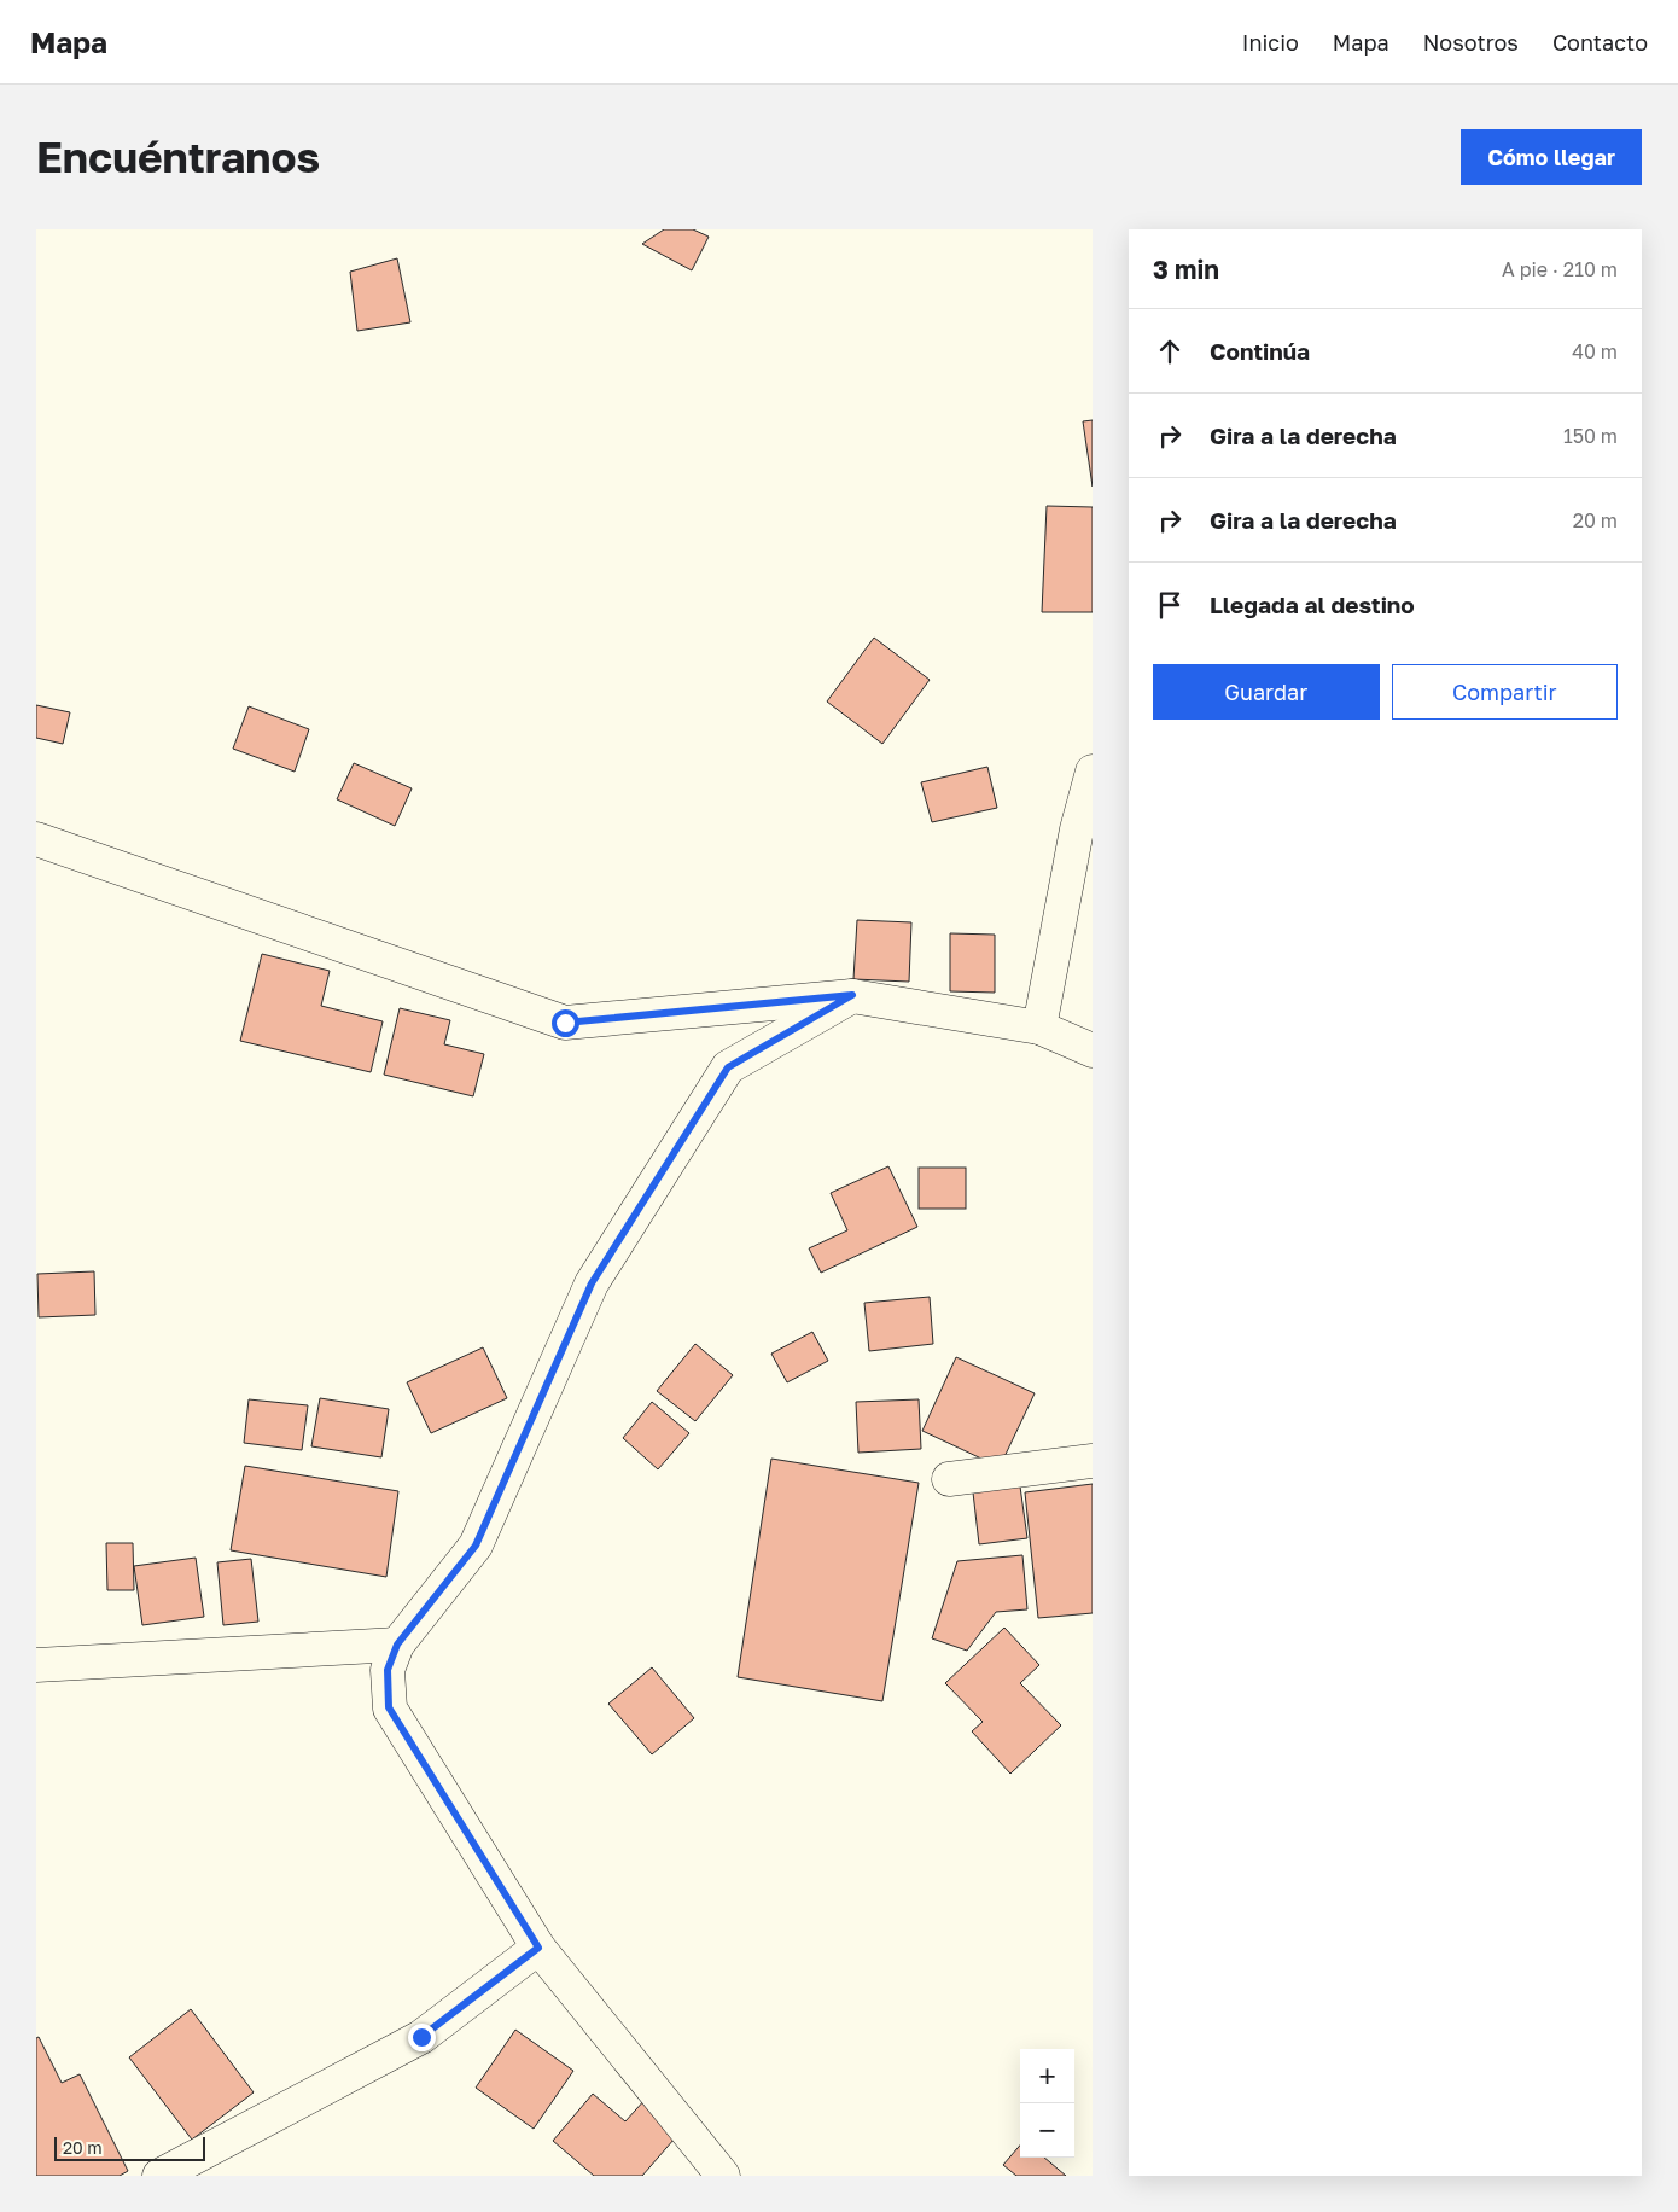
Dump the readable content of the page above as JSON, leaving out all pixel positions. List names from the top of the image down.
{
  "scale_bar": "20 m",
  "page": {
    "header": "Mapa",
    "nav": [
      "Inicio",
      "Mapa",
      "Nosotros",
      "Contacto"
    ],
    "buttons": [
      "Cómo llegar",
      ["Guardar", "Compartir"]
    ],
    "title": "Encuéntranos",
    "heading": ["3 min", "A pie · 210 m"],
    "list": [
      ["Continúa", "40 m"],
      ["Gira a la derecha", "150 m"],
      ["Gira a la derecha", "20 m"],
      "Llegada al destino"
    ],
    "map_buttons": ["+", "−"],
    "scale": "20 m"
  }
}
